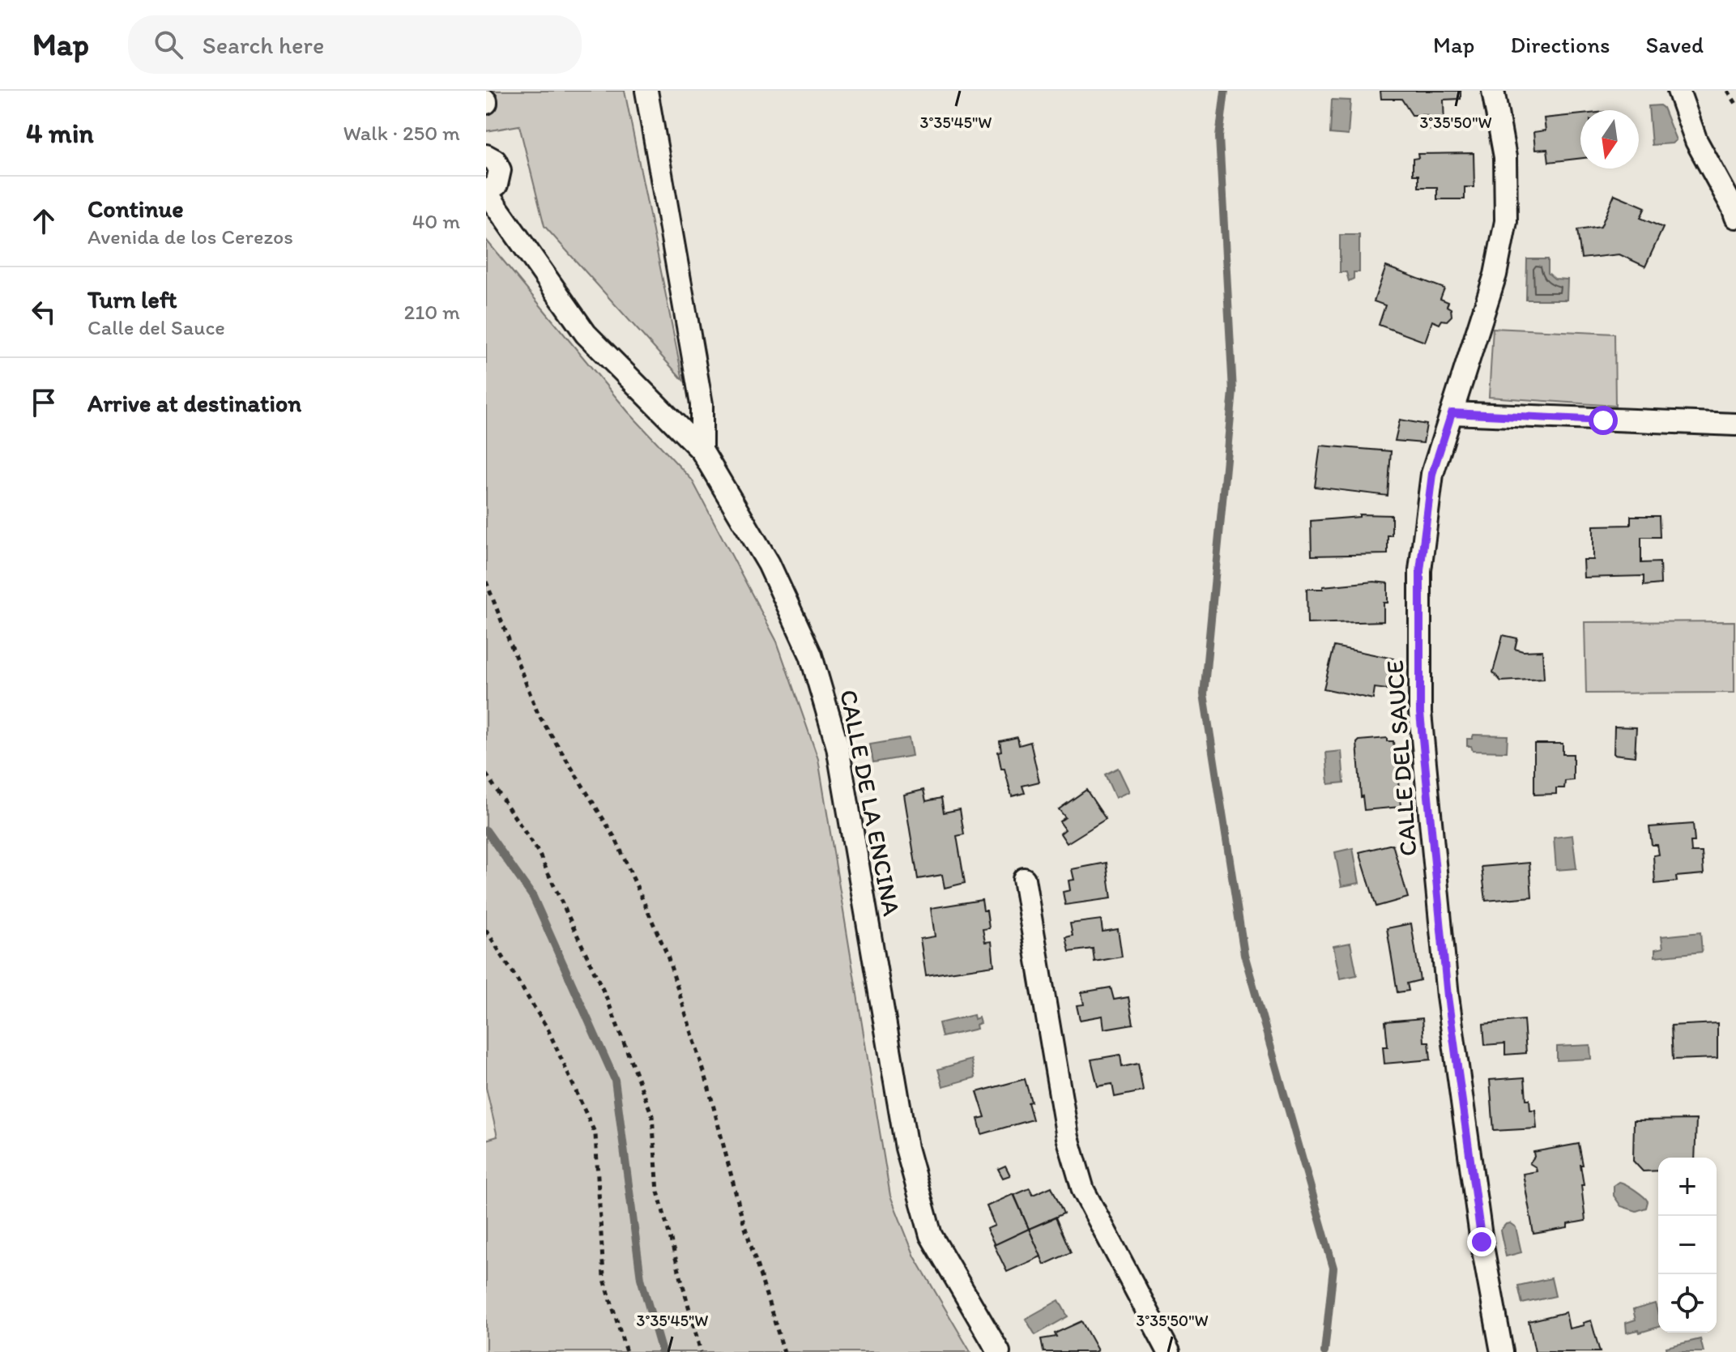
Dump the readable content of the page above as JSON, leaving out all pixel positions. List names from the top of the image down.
{
  "streets": {
    "street": ["CALLE DEL SAUCE", "CALLE DE LA ENCINA"]
  },
  "north": "bottom",
  "page": {
    "header": "Map",
    "search": "Search here",
    "nav": ["Map", "Directions", "Saved"],
    "heading": ["4 min", "Walk · 250 m"],
    "list": [
      ["Continue", "Avenida de los Cerezos", "40 m"],
      ["Turn left", "Calle del Sauce", "210 m"],
      "Arrive at destination"
    ],
    "map_buttons": ["+", "−"]
  },
  "coordinates": ["3°35'45\"W", "3°35'50\"W"]
}
